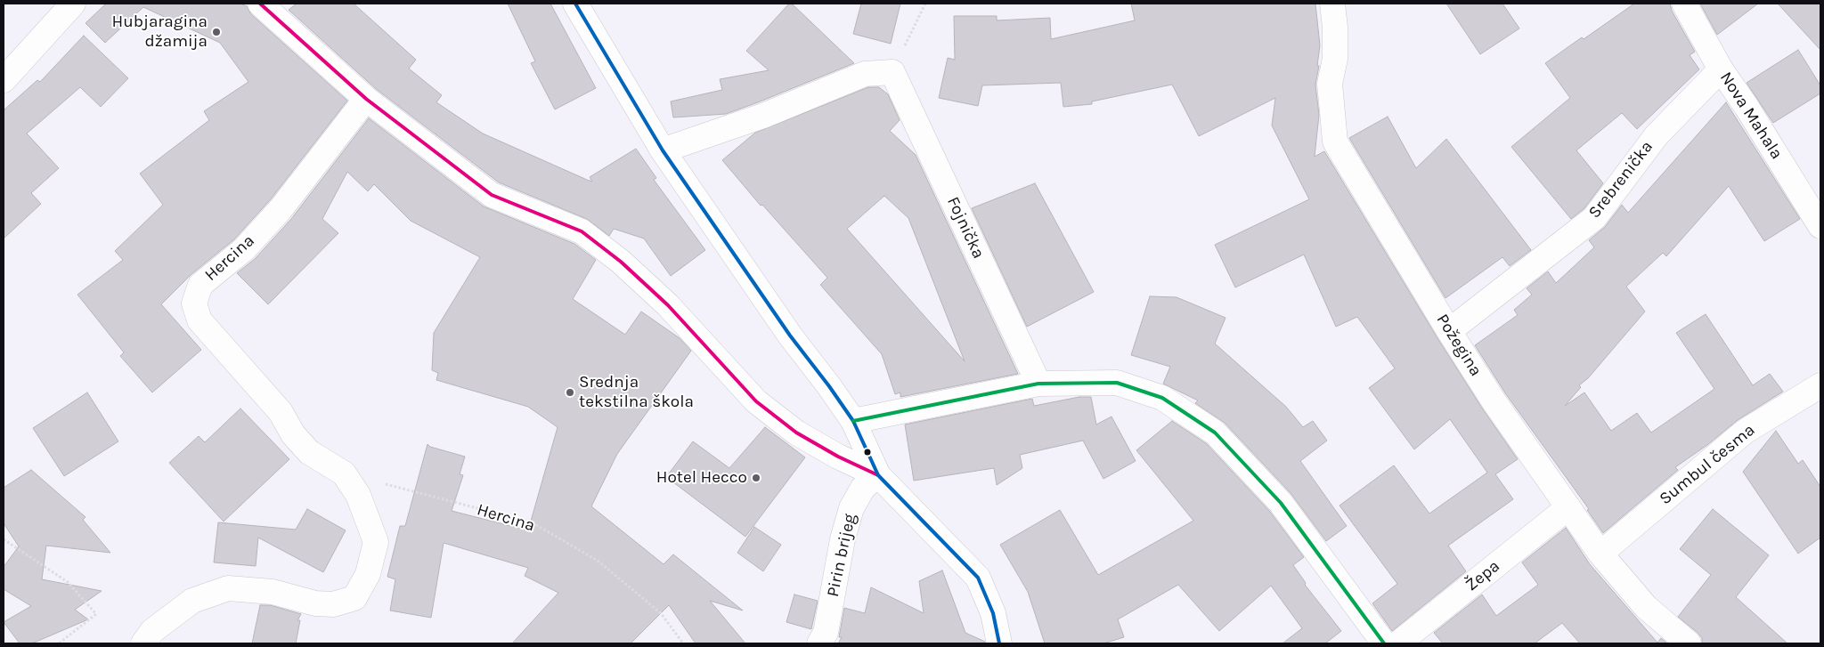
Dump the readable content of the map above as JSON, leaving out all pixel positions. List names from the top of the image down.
{
  "streets": {
    "street": [
      "Nova Mahala",
      "Srebrenička",
      "Fojnička",
      "Hercina",
      "Požegina",
      "Sumbul česma",
      "Pirin brijeg",
      "Žepa"
    ]
  },
  "crossings": [
    ["Nova Mahala", "Srebrenička"],
    ["Srebrenička", "Požegina"],
    ["Požegina", "Sumbul česma"],
    ["Požegina", "Žepa"]
  ],
  "places": ["Hubjaragina džamija", "Srednja tekstilna škola", "Hotel Hecco"]
}
